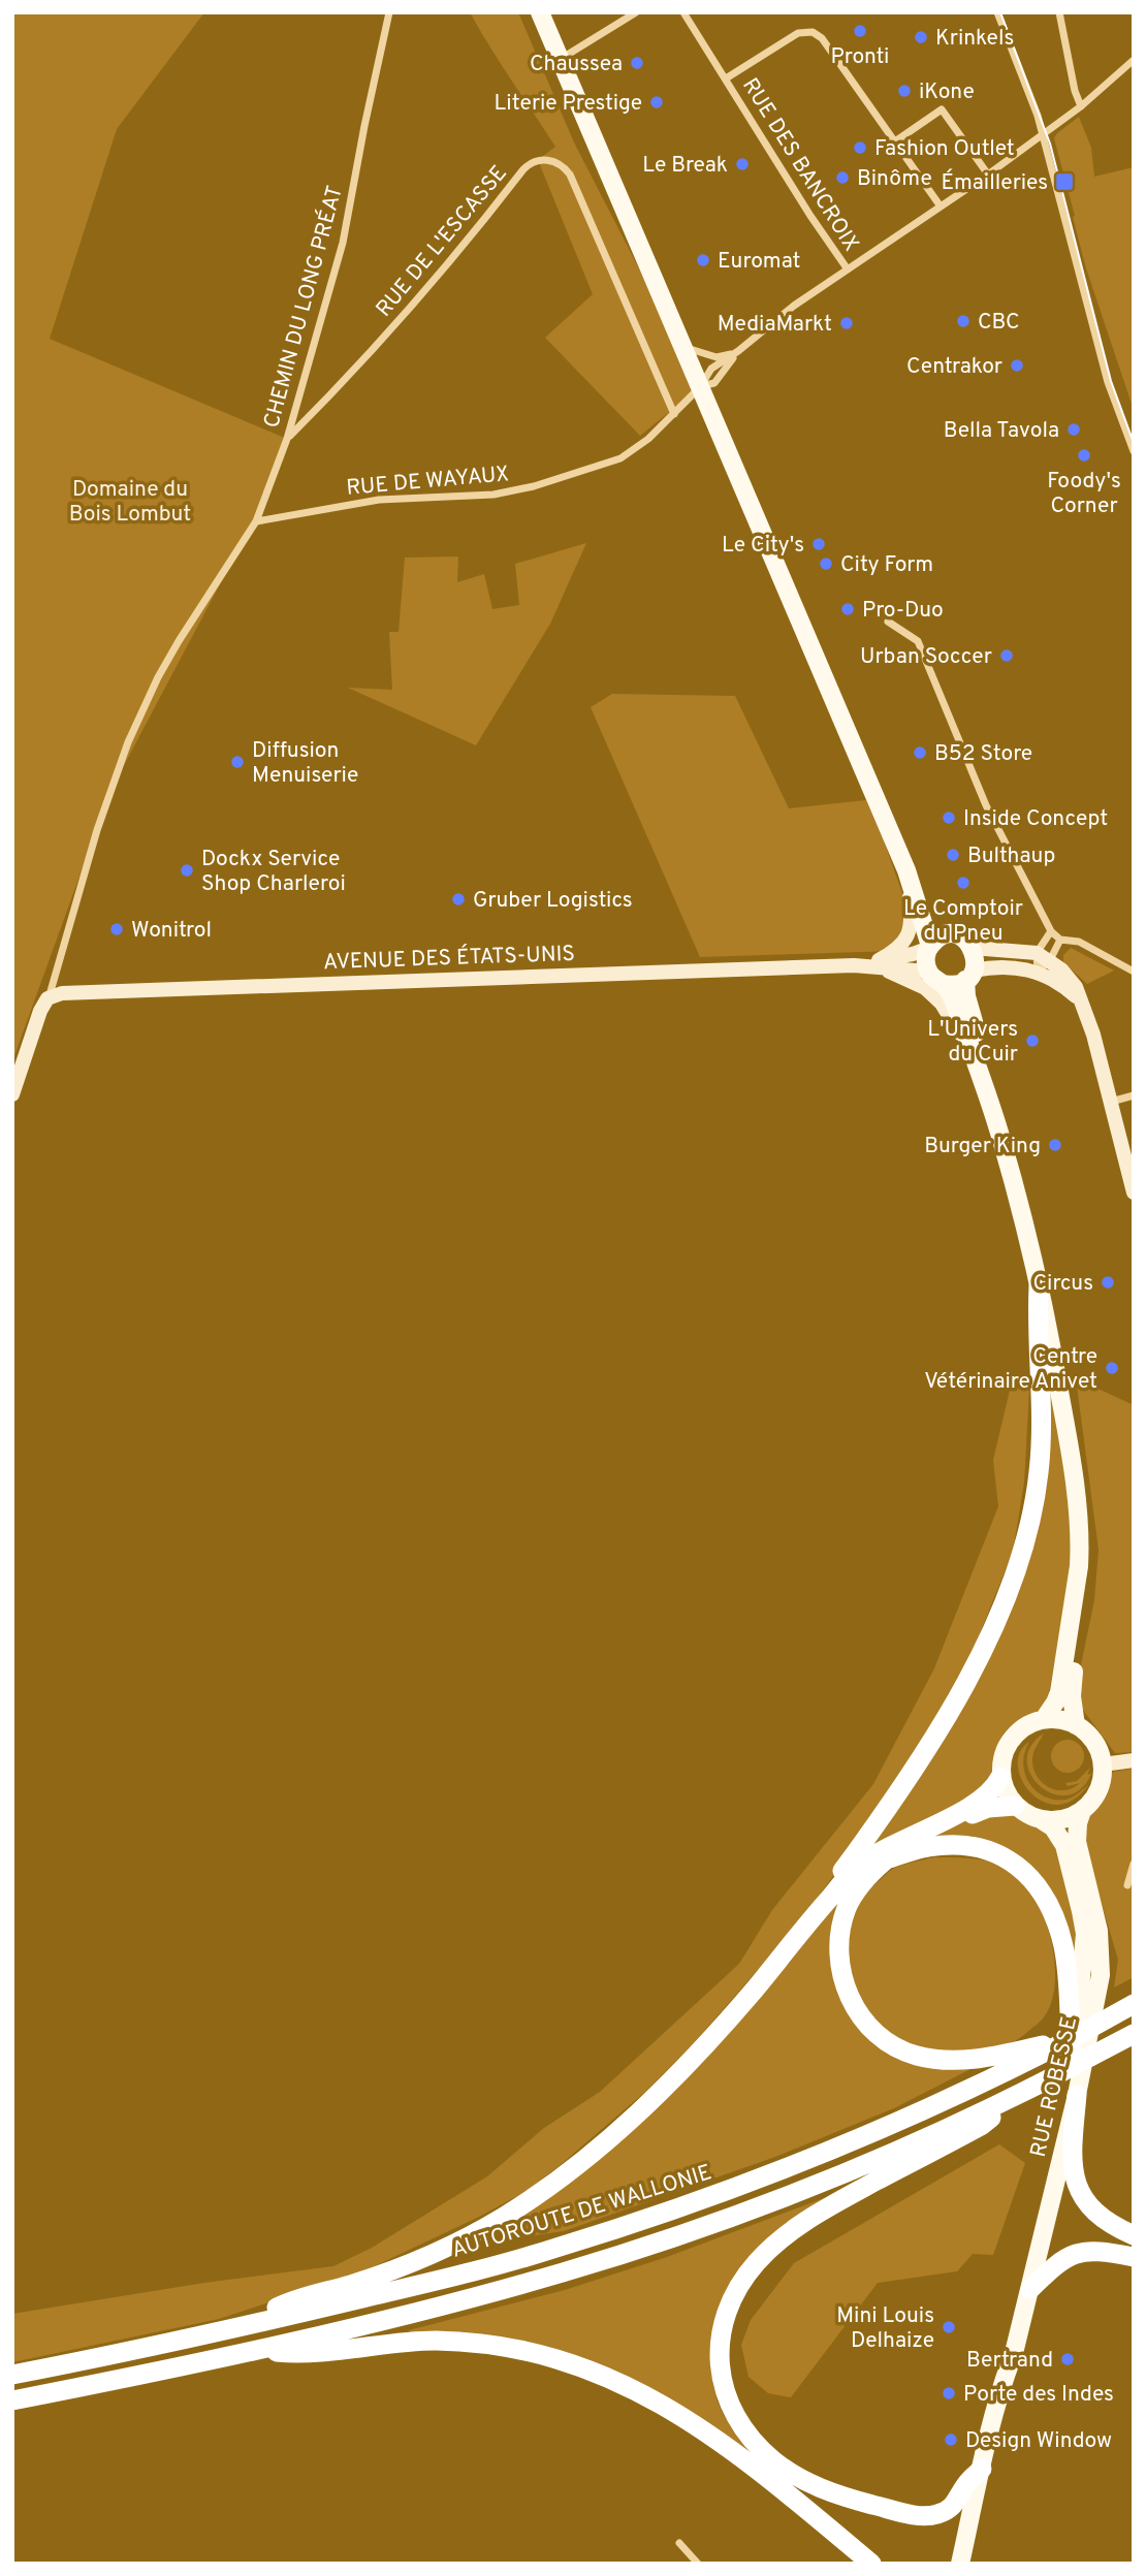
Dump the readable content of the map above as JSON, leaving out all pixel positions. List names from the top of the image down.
{
  "streets": {
    "highway": ["AUTOROUTE DE WALLONIE"],
    "main road": ["RUE ROBESSE"],
    "street": [
      "RUE DES BANCROIX",
      "RUE DE L'ESCASSE",
      "CHEMIN DU LONG PRÉAT",
      "RUE DE WAYAUX",
      "AVENUE DES ÉTATS-UNIS"
    ]
  },
  "crossings": [
    ["RUE DES BANCROIX", "RUE DE WAYAUX"],
    ["RUE DE L'ESCASSE", "CHEMIN DU LONG PRÉAT"],
    ["RUE DE L'ESCASSE", "RUE DE WAYAUX"],
    ["CHEMIN DU LONG PRÉAT", "RUE DE WAYAUX"],
    ["CHEMIN DU LONG PRÉAT", "AVENUE DES ÉTATS-UNIS"],
    ["RUE ROBESSE", "AUTOROUTE DE WALLONIE"]
  ],
  "parks": ["Domaine du Bois Lombut"],
  "places": {
    "other": [
      "Pronti",
      "Krinkels",
      "Chaussea",
      "iKone",
      "Literie Prestige",
      "Fashion Outlet",
      "Le Break",
      "Binôme",
      "Euromat",
      "CBC",
      "MediaMarkt",
      "Centrakor",
      "Bella Tavola",
      "Foody's Corner",
      "Le City's",
      "City Form",
      "Pro-Duo",
      "Urban Soccer",
      "B52 Store",
      "Diffusion Menuiserie",
      "Inside Concept",
      "Bulthaup",
      "Dockx Service Shop Charleroi",
      "Le Comptoir du Pneu",
      "Gruber Logistics",
      "Wonitrol",
      "L'Univers du Cuir",
      "Burger King",
      "Circus",
      "Centre Vétérinaire Anivet",
      "Mini Louis Delhaize",
      "Bertrand",
      "Porte des Indes",
      "Design Window"
    ],
    "transit": ["Émailleries"]
  }
}
